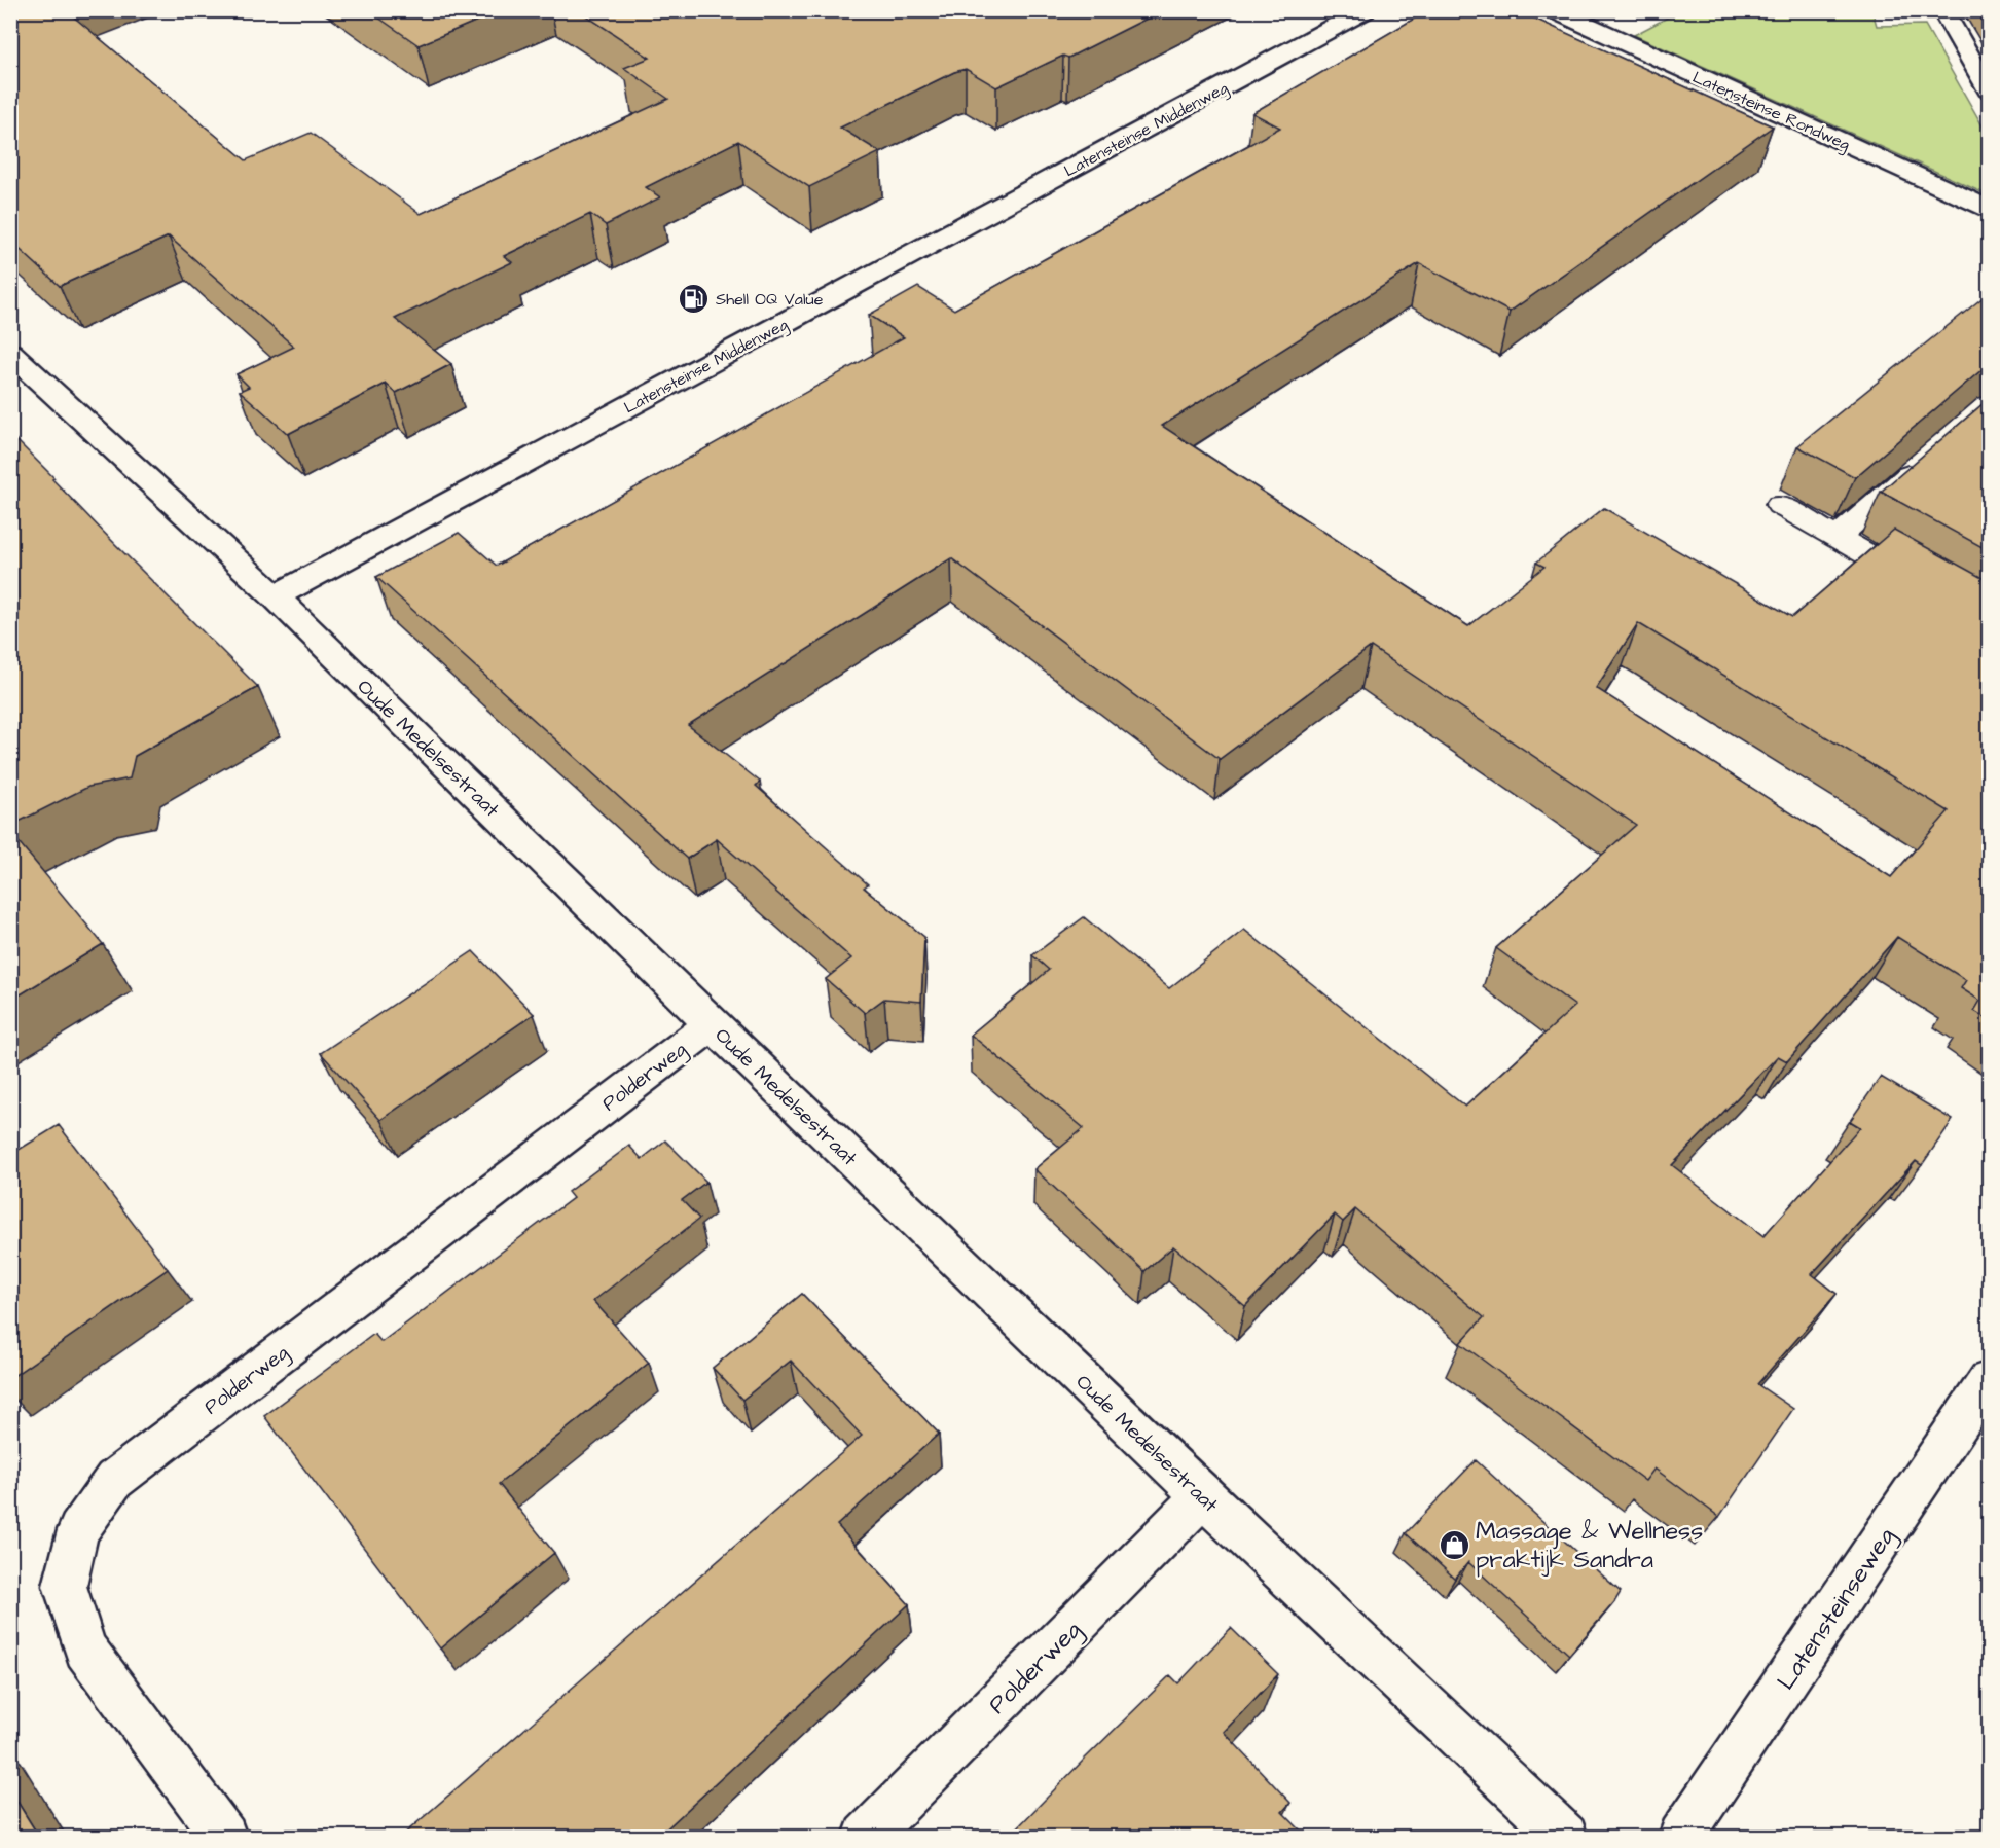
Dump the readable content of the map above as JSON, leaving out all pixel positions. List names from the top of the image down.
{
  "streets": {
    "street": [
      "Latensteinse Rondweg",
      "Latensteinse Middenweg",
      "Oude Medelsestraat",
      "Polderweg",
      "Latensteinseweg"
    ]
  },
  "crossings": [
    ["Latensteinse Middenweg", "Oude Medelsestraat"],
    ["Oude Medelsestraat", "Polderweg"]
  ],
  "places": {
    "fuel station": ["Shell OQ Value"],
    "shop": ["Massage & Wellness praktijk Sandra"]
  }
}
